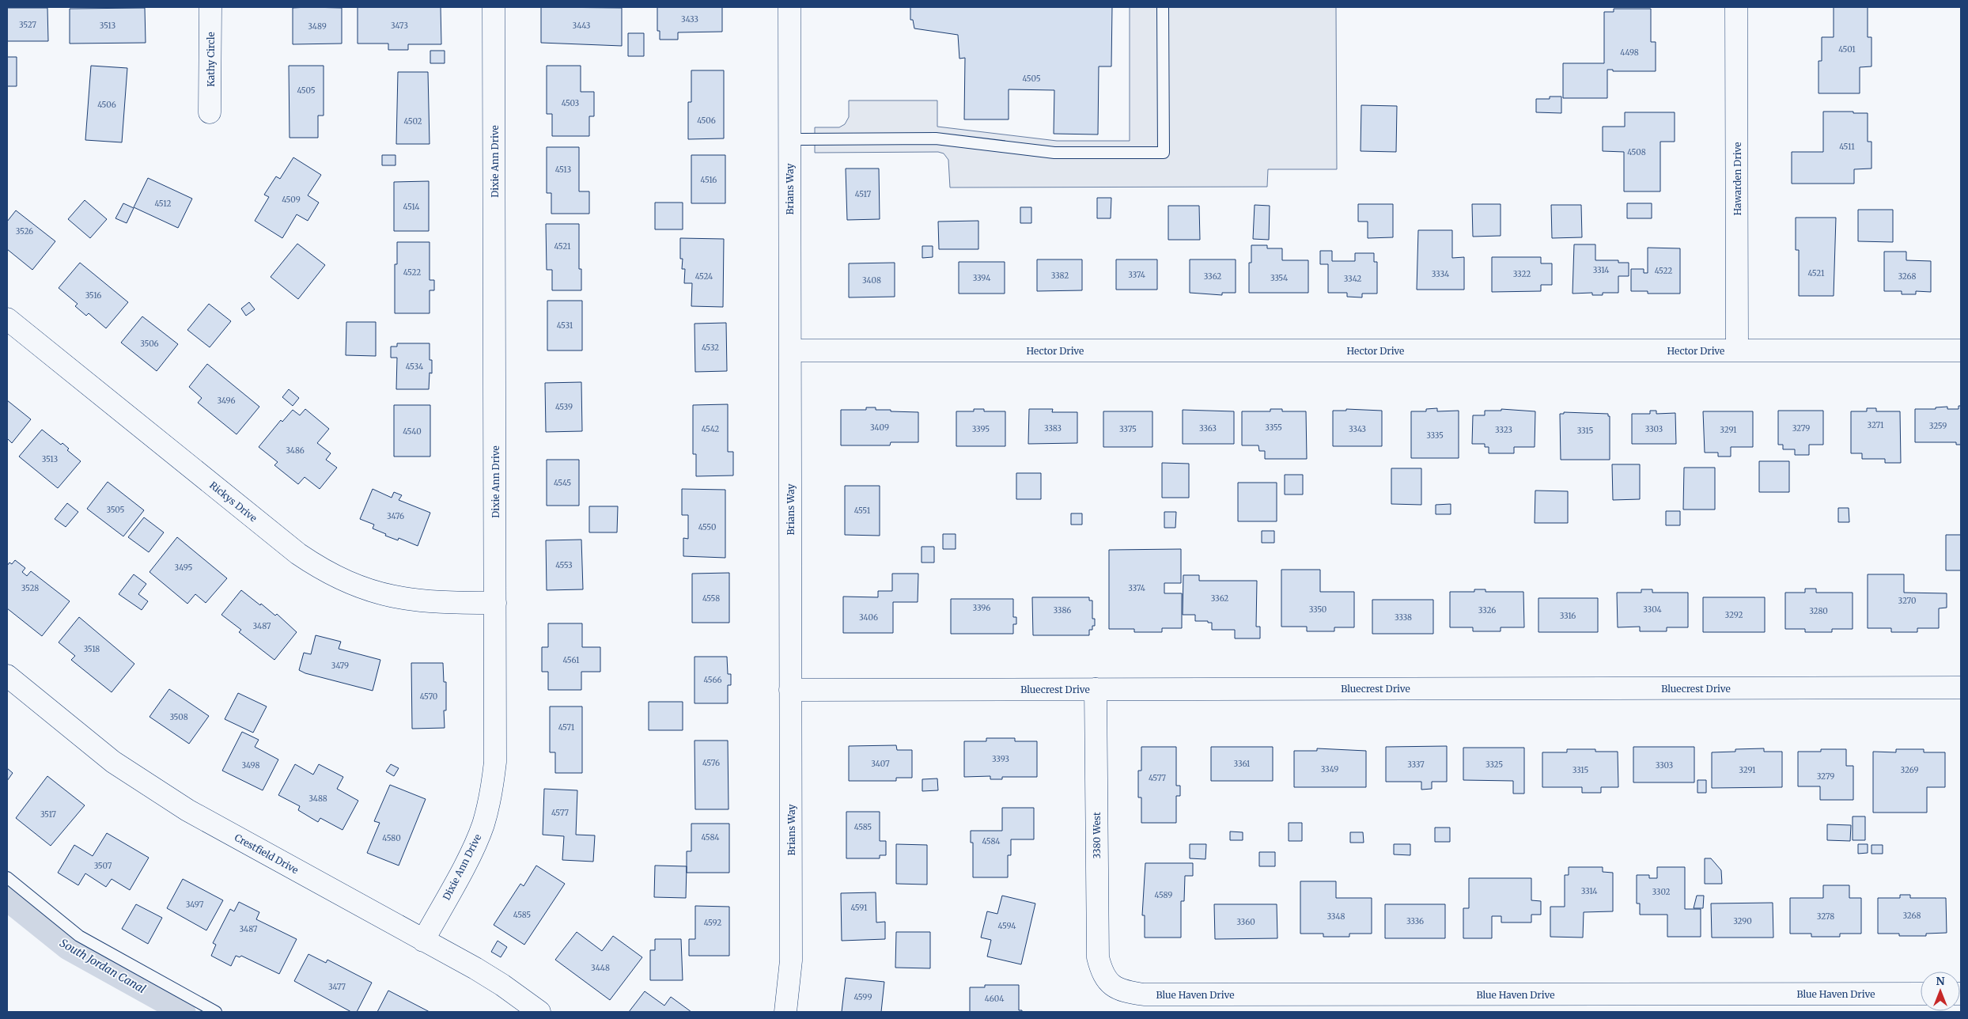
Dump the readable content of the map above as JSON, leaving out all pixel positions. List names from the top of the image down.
{
  "streets": {
    "street": [
      "Kathy Circle",
      "Dixie Ann Drive",
      "Hawarden Drive",
      "Brians Way",
      "Hector Drive",
      "Rickys Drive",
      "Bluecrest Drive",
      "3380 West",
      "Crestfield Drive",
      "Blue Haven Drive"
    ]
  },
  "crossings": [
    ["Dixie Ann Drive", "Rickys Drive"],
    ["Dixie Ann Drive", "Crestfield Drive"],
    ["Hawarden Drive", "Hector Drive"],
    ["Brians Way", "Hector Drive"],
    ["Brians Way", "Bluecrest Drive"],
    ["Bluecrest Drive", "3380 West"],
    ["3380 West", "Blue Haven Drive"]
  ],
  "water": ["South Jordan Canal"],
  "house_numbers": [
    "3433",
    "3527",
    "3513",
    "3473",
    "3443",
    "3489",
    "4501",
    "4498",
    "4505",
    "4505",
    "4503",
    "4506",
    "4506",
    "4502",
    "4511",
    "4508",
    "4513",
    "4516",
    "4517",
    "4509",
    "4512",
    "4514",
    "3526",
    "4521",
    "3314",
    "4522",
    "4522",
    "4521",
    "3334",
    "3322",
    "3374",
    "3382",
    "4524",
    "3362",
    "3268",
    "3394",
    "3354",
    "3342",
    "3408",
    "3516",
    "4531",
    "3506",
    "4532",
    "4534",
    "3496",
    "4539",
    "3271",
    "3259",
    "3409",
    "3355",
    "3383",
    "3363",
    "3279",
    "4542",
    "3395",
    "3375",
    "3343",
    "3303",
    "3323",
    "3291",
    "3315",
    "4540",
    "3335",
    "3486",
    "3513",
    "4545",
    "3505",
    "4551",
    "3476",
    "4550",
    "4553",
    "3495",
    "3528",
    "3374",
    "4558",
    "3362",
    "3270",
    "3396",
    "3350",
    "3304",
    "3386",
    "3326",
    "3280",
    "3292",
    "3316",
    "3406",
    "3338",
    "3487",
    "3518",
    "4561",
    "3479",
    "4566",
    "4570",
    "3508",
    "4571",
    "3393",
    "4576",
    "3407",
    "3361",
    "3337",
    "3325",
    "3498",
    "3303",
    "3349",
    "3315",
    "3291",
    "3269",
    "3279",
    "4577",
    "3488",
    "4577",
    "3517",
    "4585",
    "4584",
    "4580",
    "4584",
    "3507",
    "3314",
    "3302",
    "4589",
    "3497",
    "4591",
    "4585",
    "3268",
    "3348",
    "3278",
    "3336",
    "3290",
    "3360",
    "4592",
    "4594",
    "3487",
    "3448",
    "3477",
    "4599",
    "4604"
  ],
  "north": "top"
}
